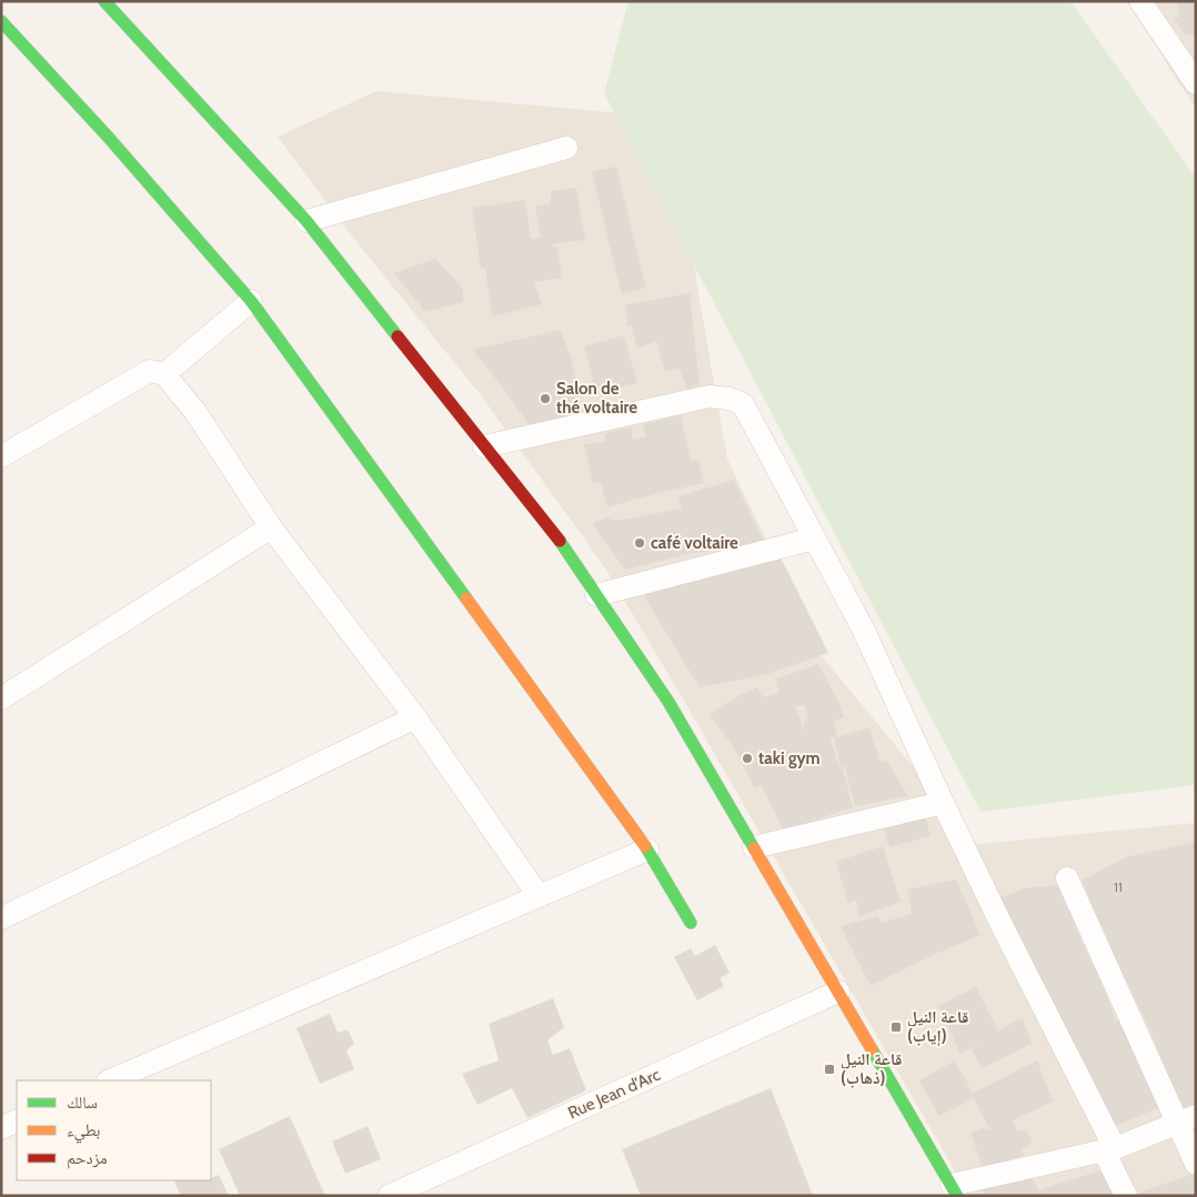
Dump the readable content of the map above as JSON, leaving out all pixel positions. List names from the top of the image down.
{
  "streets": {
    "street": ["Rue Jean d'Arc"]
  },
  "places": {
    "other": ["Salon de thé voltaire", "café voltaire", "taki gym"],
    "transit": ["قاعة النيل (إياب)", "قاعة النيل (ذهاب)"]
  },
  "house_numbers": ["11"],
  "legend": ["سالك", "بطيء", "مزدحم"]
}
